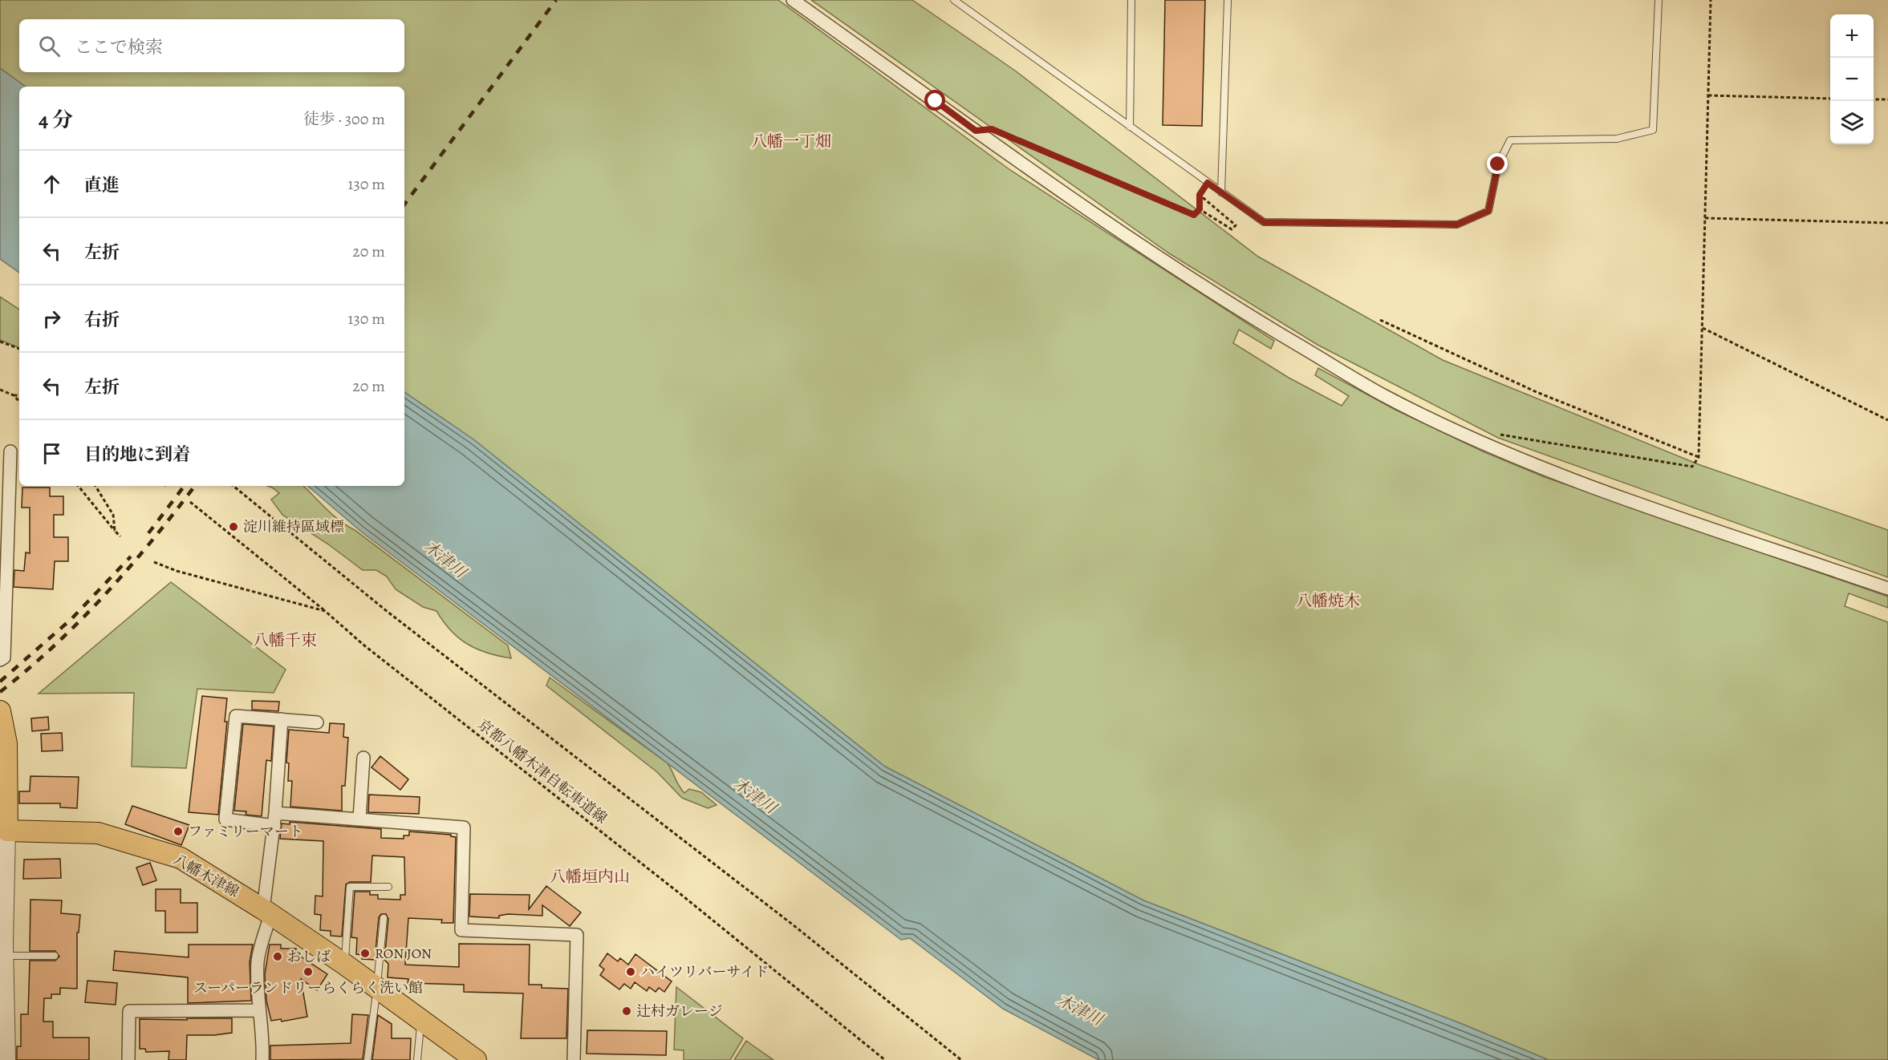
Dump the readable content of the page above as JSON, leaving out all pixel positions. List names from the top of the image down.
{
  "streets": {
    "main road": ["八幡木津線"],
    "path": ["京都八幡木津自転車道線"]
  },
  "districts": [
    "八幡一丁畑",
    "八幡焼木",
    "八幡千束",
    "八幡垣内山"
  ],
  "water": ["木津川"],
  "places": [
    "淀川維持區域標",
    "ファミリーマート",
    "RON JON",
    "おしば",
    "スーパーランドリーらくらく洗い館",
    "ハイツリバーサイド",
    "辻村ガレージ"
  ],
  "page": {
    "map_buttons": ["+", "−"],
    "search": "ここで検索",
    "heading": ["4 分", "徒歩 · 300 m"],
    "list": [
      ["直進", "130 m"],
      ["左折", "20 m"],
      ["右折", "130 m"],
      ["左折", "20 m"],
      "目的地に到着"
    ]
  }
}
